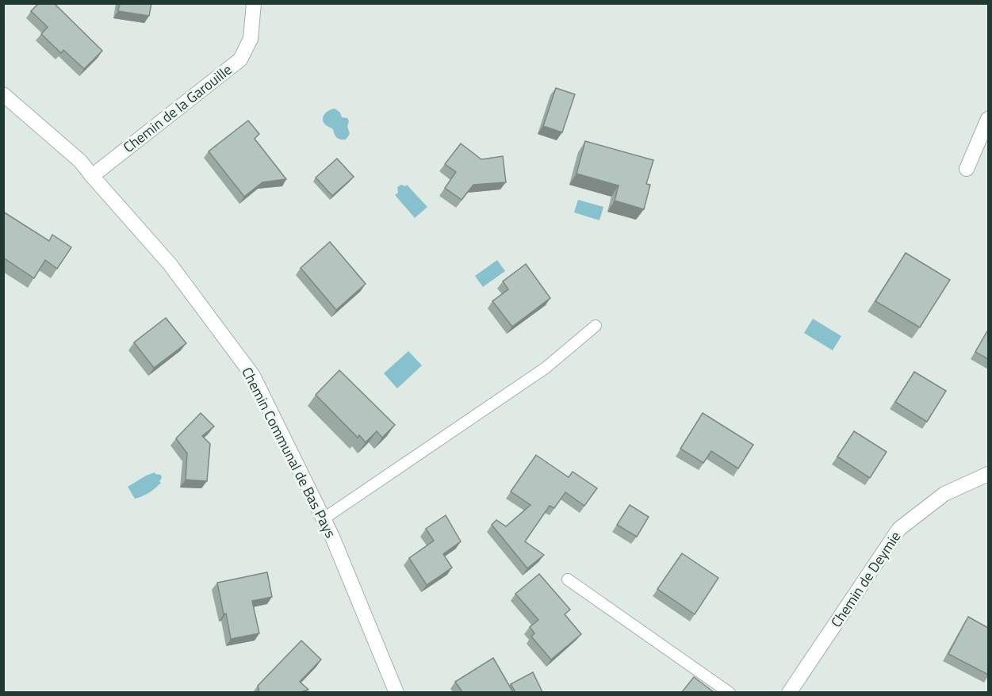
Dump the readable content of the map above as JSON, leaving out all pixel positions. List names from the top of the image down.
{
  "streets": {
    "street": ["Chemin de la Garouille", "Chemin Communal de Bas Pays", "Chemin de Deymie"]
  },
  "crossings": [
    ["Chemin de la Garouille", "Chemin Communal de Bas Pays"]
  ]
}
